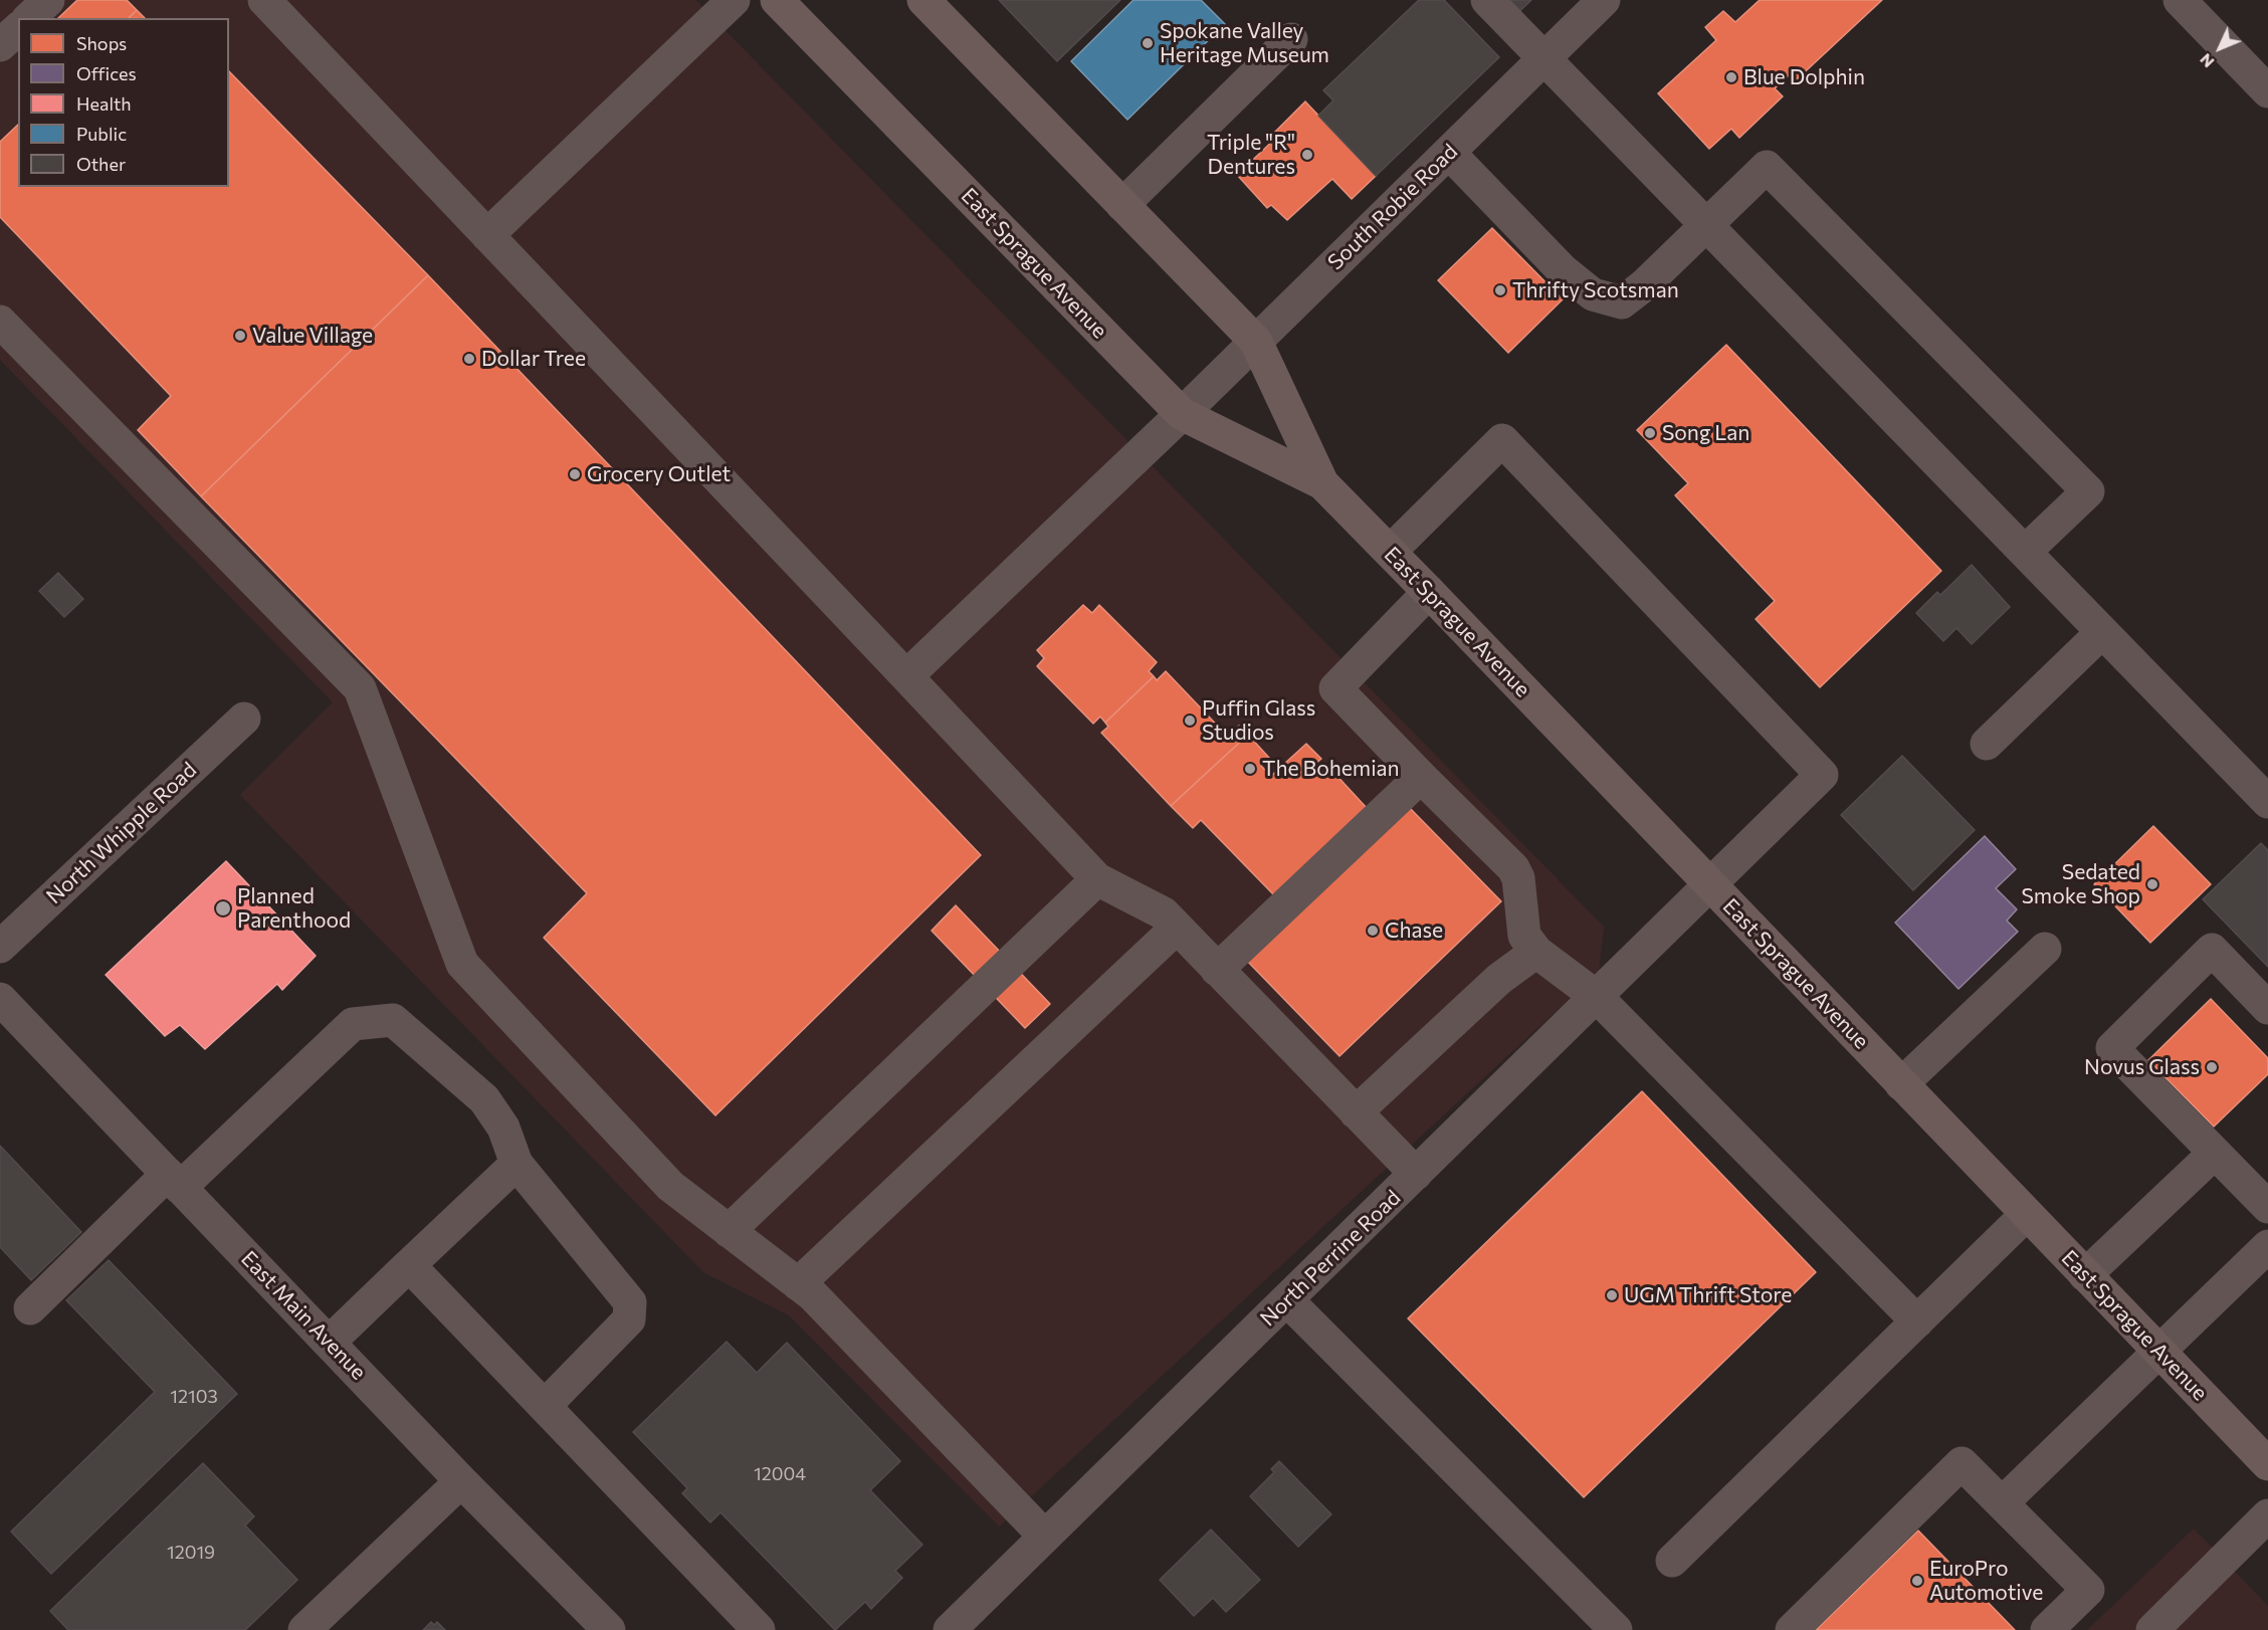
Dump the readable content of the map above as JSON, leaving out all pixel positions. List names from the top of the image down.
{
  "streets": {
    "main road": ["East Sprague Avenue"],
    "street": [
      "South Robie Road",
      "North Whipple Road",
      "North Perrine Road",
      "East Main Avenue"
    ]
  },
  "crossings": [
    ["South Robie Road", "East Sprague Avenue"],
    ["East Sprague Avenue", "North Perrine Road"]
  ],
  "places": [
    "Spokane Valley Heritage Museum",
    "Blue Dolphin",
    "Triple \"R\" Dentures",
    "Thrifty Scotsman",
    "Value Village",
    "Dollar Tree",
    "Song Lan",
    "Grocery Outlet",
    "Puffin Glass Studios",
    "The Bohemian",
    "Sedated Smoke Shop",
    "Planned Parenthood",
    "Chase",
    "Novus Glass",
    "UGM Thrift Store",
    "EuroPro Automotive"
  ],
  "house_numbers": ["12103", "12004", "12019"],
  "legend": [
    "Shops",
    "Offices",
    "Health",
    "Public",
    "Other"
  ],
  "north": "bottom left"
}
